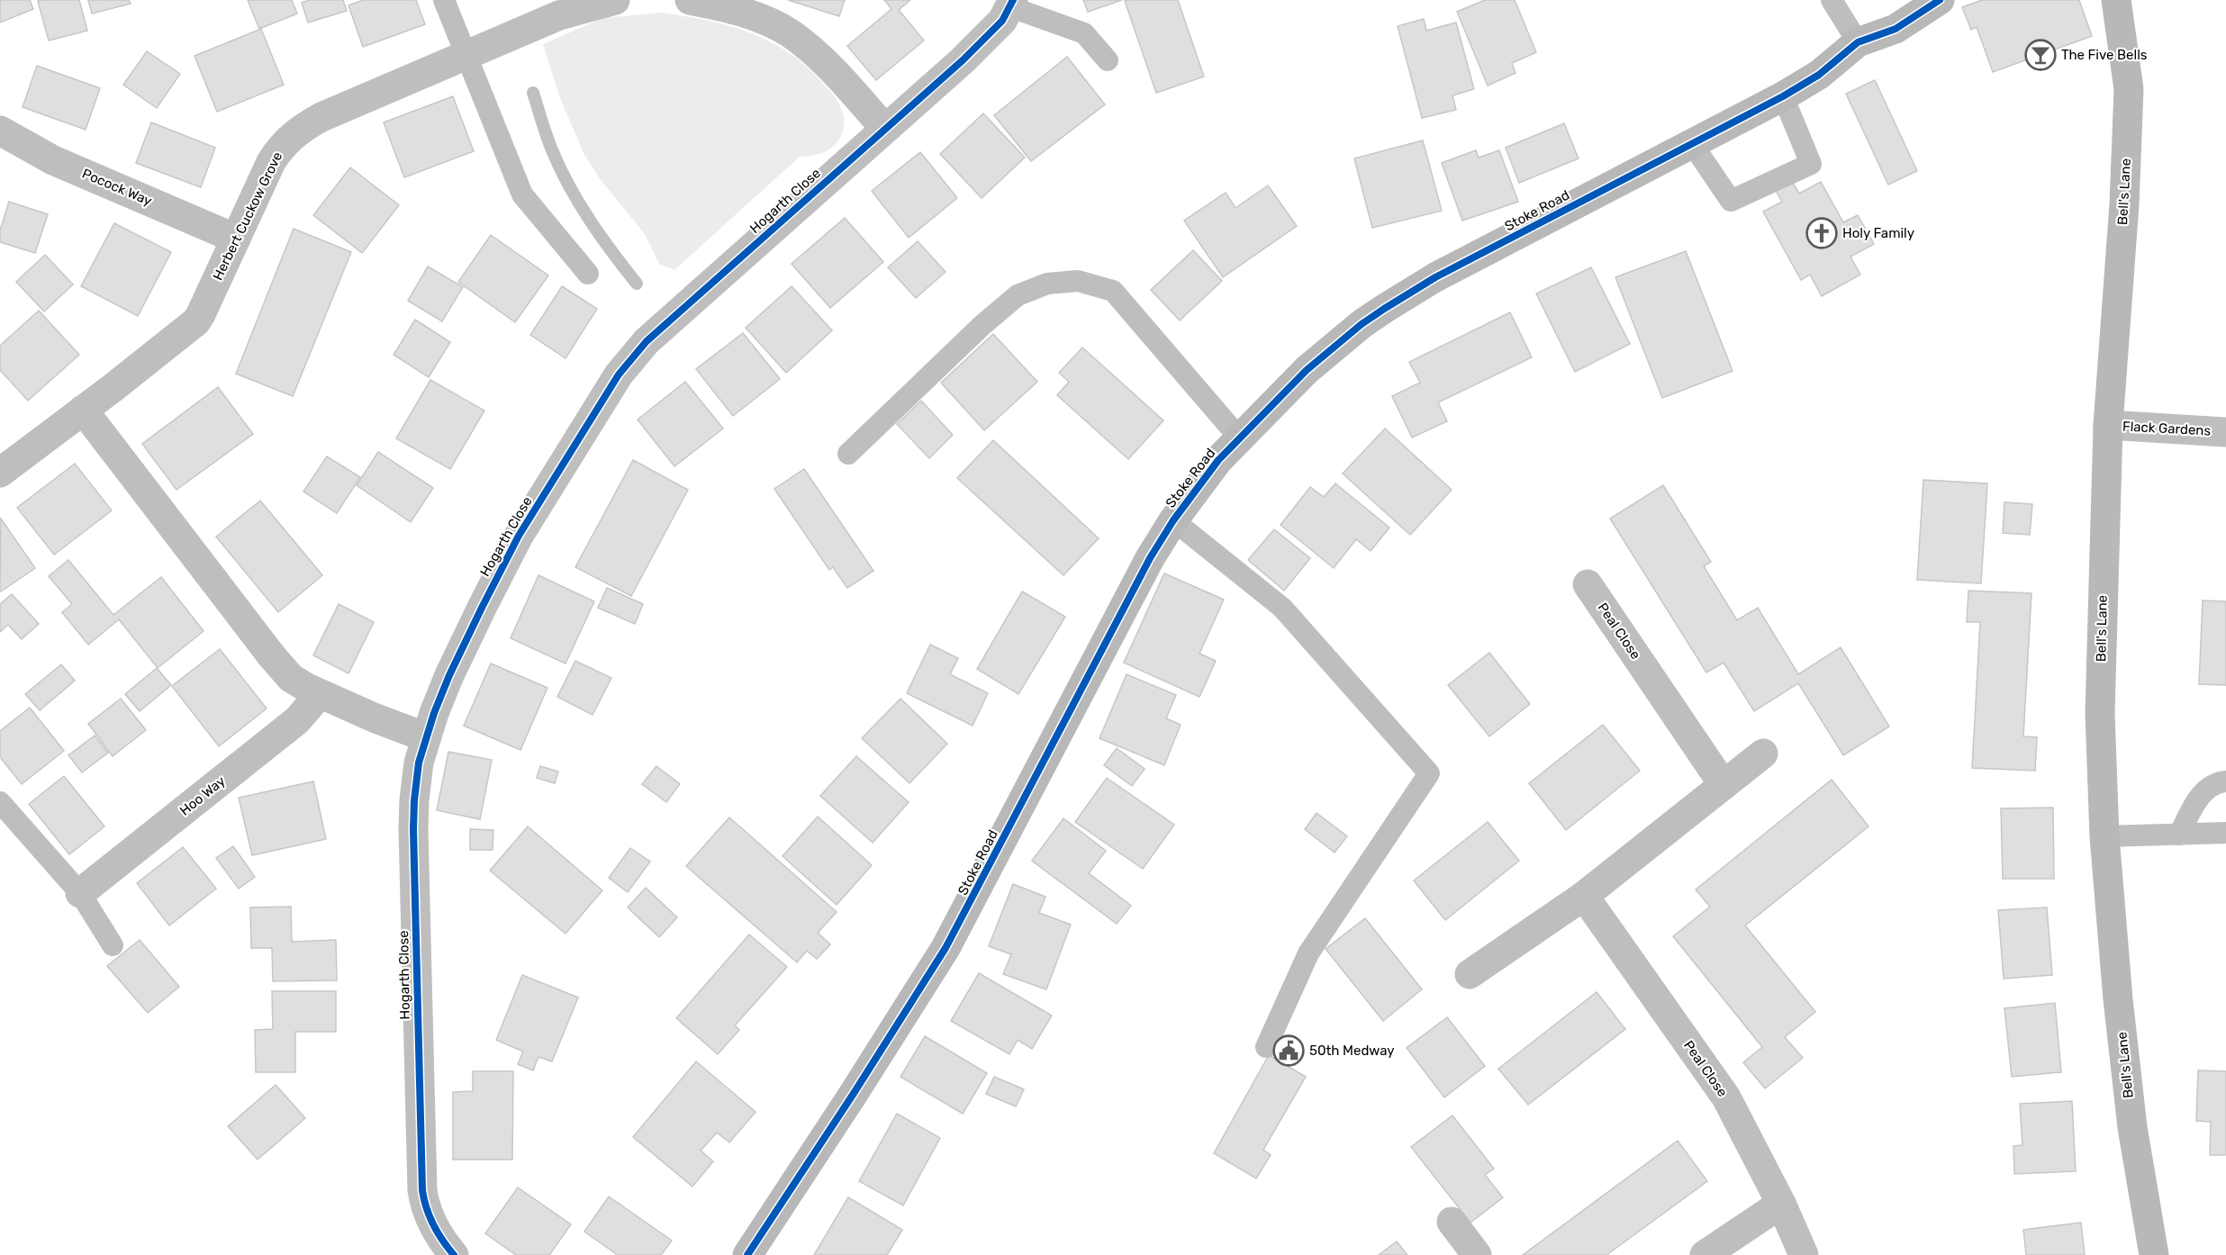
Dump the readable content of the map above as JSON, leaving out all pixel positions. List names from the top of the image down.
{
  "streets": {
    "street": [
      "Pocock Way",
      "Bell's Lane",
      "Hogarth Close",
      "Stoke Road",
      "Herbert Cuckow Grove",
      "Flack Gardens",
      "Peal Close",
      "Hoo Way"
    ]
  },
  "crossings": [
    ["Pocock Way", "Herbert Cuckow Grove"],
    ["Bell's Lane", "Flack Gardens"]
  ],
  "places": {
    "bar": ["The Five Bells"],
    "church": ["Holy Family"],
    "public building": ["50th Medway"]
  }
}
